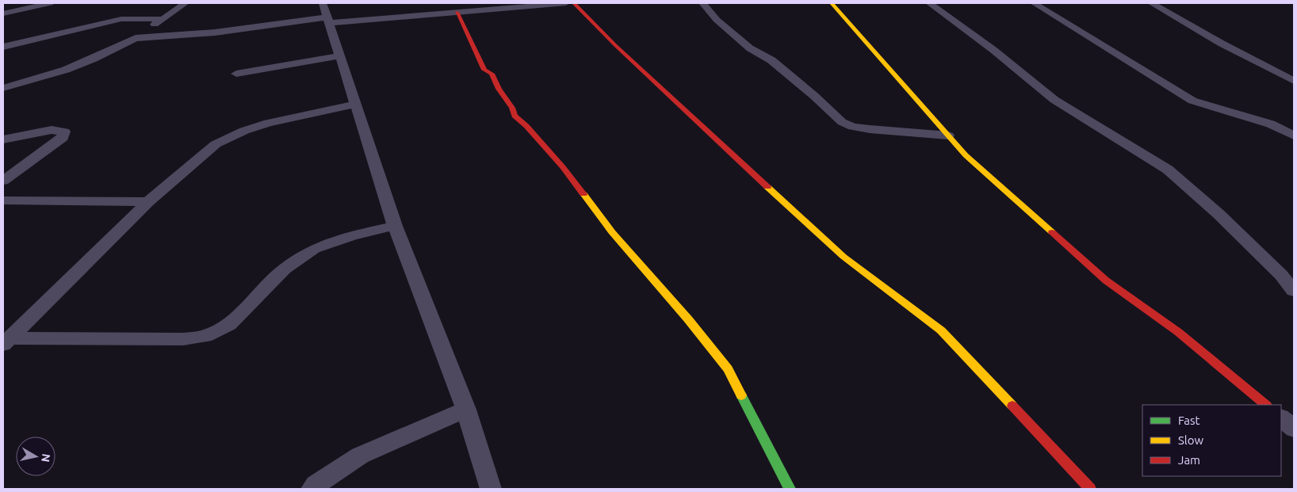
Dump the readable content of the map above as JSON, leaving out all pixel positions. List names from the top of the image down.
{
  "legend": ["Fast", "Slow", "Jam"],
  "north": "right"
}
